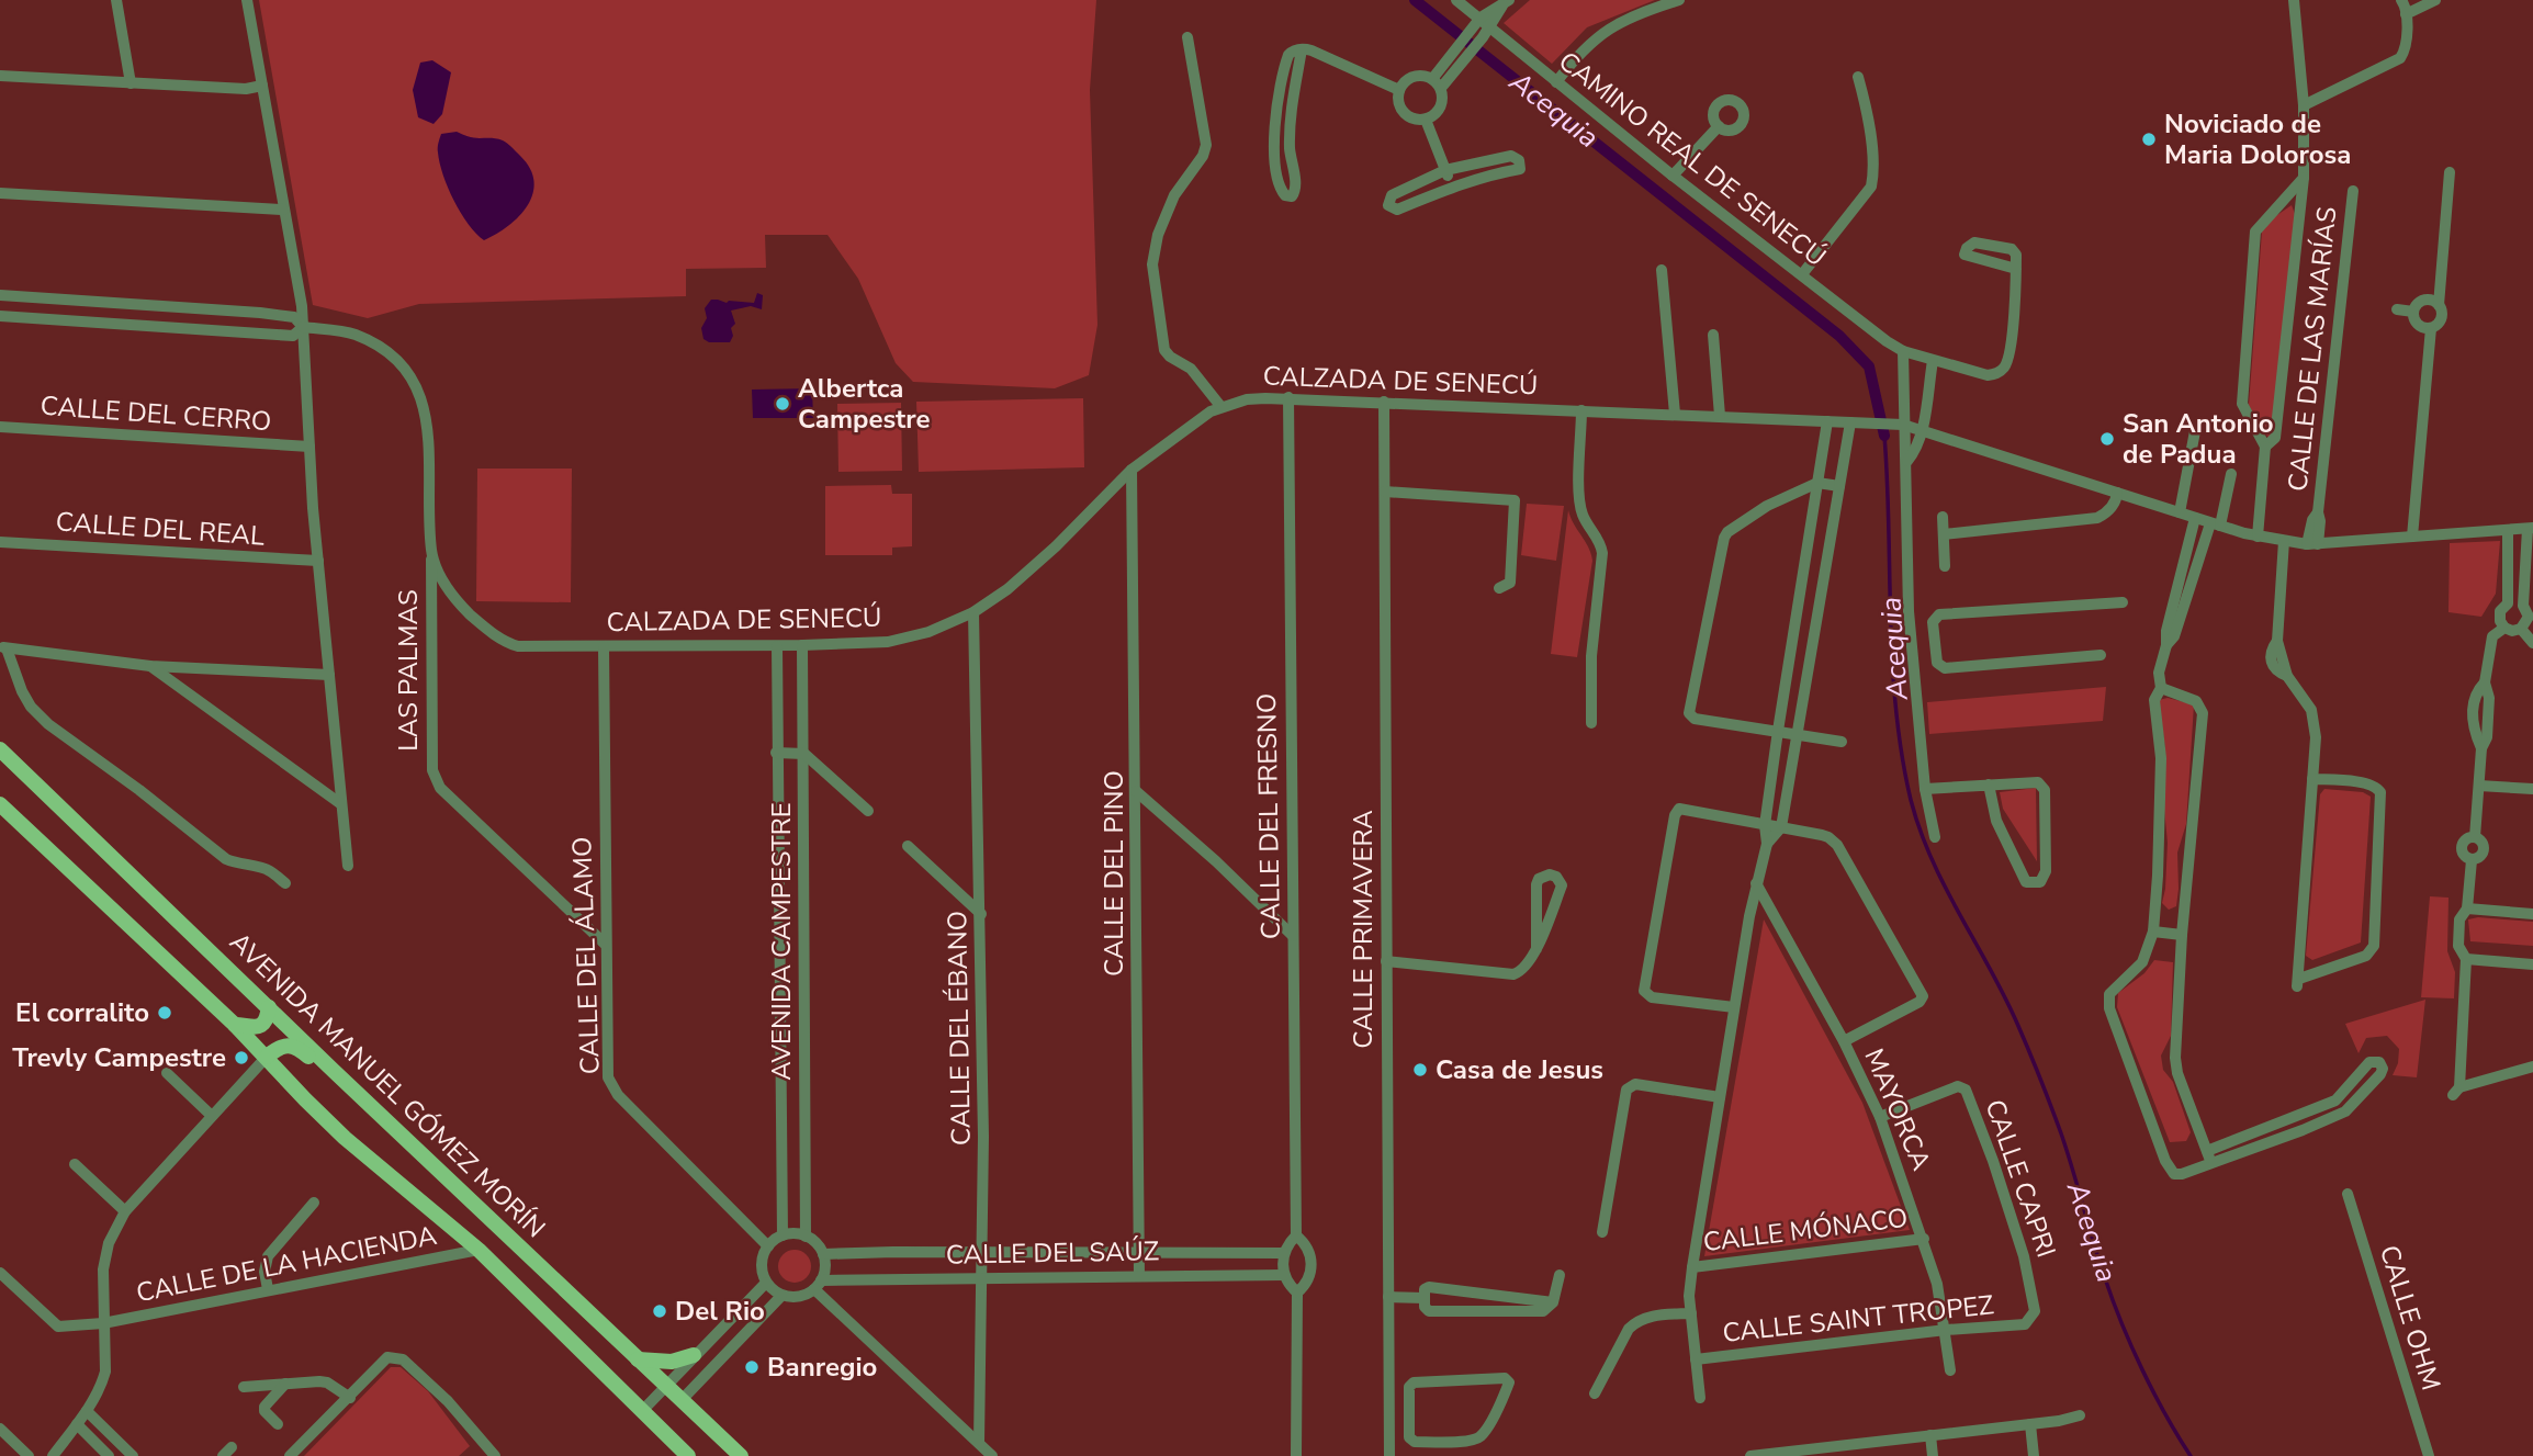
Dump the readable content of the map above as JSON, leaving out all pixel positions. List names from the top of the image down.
{
  "streets": {
    "main road": ["AVENIDA MANUEL GÓMEZ MORÍN"],
    "street": [
      "CAMINO REAL DE SENECÚ",
      "CALLE DE LAS MARÍAS",
      "CALZADA DE SENECÚ",
      "CALLE DEL CERRO",
      "CALLE DEL REAL",
      "LAS PALMAS",
      "CALLE DEL FRESNO",
      "CALLE DEL PINO",
      "CALLE PRIMAVERA",
      "AVENIDA CAMPESTRE",
      "CALLE DEL ÁLAMO",
      "CALLE DEL ÉBANO",
      "MAYORCA",
      "CALLE CAPRI",
      "CALLE MÓNACO",
      "CALLE DEL SAÚZ",
      "CALLE DE LA HACIENDA",
      "CALLE OHM",
      "CALLE SAINT TROPEZ"
    ]
  },
  "crossings": [
    ["CALLE DE LAS MARÍAS", "CALZADA DE SENECÚ"],
    ["CALZADA DE SENECÚ", "LAS PALMAS"],
    ["CALZADA DE SENECÚ", "CALLE DEL FRESNO"],
    ["CALZADA DE SENECÚ", "CALLE DEL PINO"],
    ["CALZADA DE SENECÚ", "CALLE PRIMAVERA"],
    ["CALZADA DE SENECÚ", "AVENIDA CAMPESTRE"],
    ["CALZADA DE SENECÚ", "CALLE DEL ÁLAMO"],
    ["CALZADA DE SENECÚ", "CALLE DEL ÉBANO"],
    ["LAS PALMAS", "CALLE DEL ÁLAMO"],
    ["CALLE DEL PINO", "CALLE DEL SAÚZ"],
    ["AVENIDA CAMPESTRE", "CALLE DEL ÁLAMO"],
    ["AVENIDA CAMPESTRE", "CALLE DEL SAÚZ"],
    ["CALLE DEL ÁLAMO", "CALLE DEL SAÚZ"],
    ["CALLE DEL ÉBANO", "CALLE DEL SAÚZ"],
    ["AVENIDA MANUEL GÓMEZ MORÍN", "CALLE DE LA HACIENDA"],
    ["MAYORCA", "CALLE CAPRI"],
    ["MAYORCA", "CALLE MÓNACO"],
    ["MAYORCA", "CALLE SAINT TROPEZ"],
    ["CALLE CAPRI", "CALLE SAINT TROPEZ"]
  ],
  "water": ["Acequia"],
  "places": [
    "Noviciado de Maria Dolorosa",
    "Albertca Campestre",
    "San Antonio de Padua",
    "El corralito",
    "Trevly Campestre",
    "Casa de Jesus",
    "Del Rio",
    "Banregio"
  ]
}
